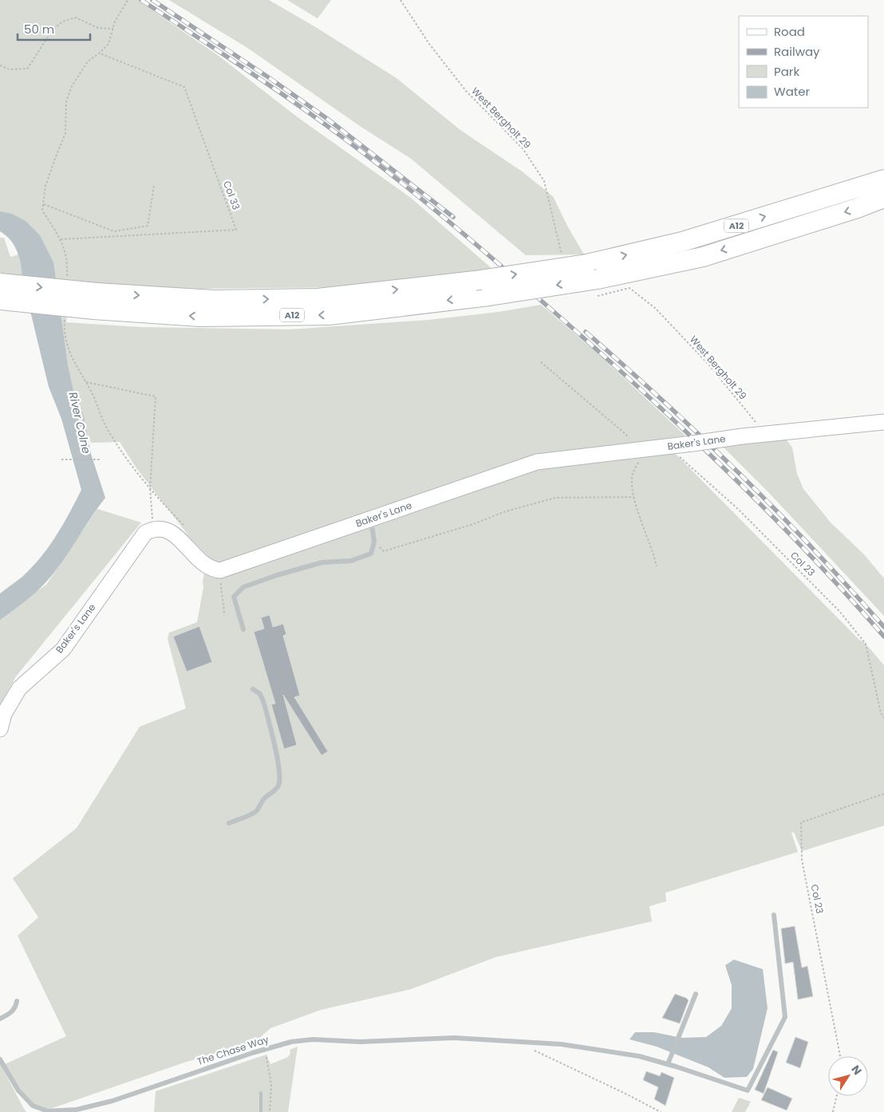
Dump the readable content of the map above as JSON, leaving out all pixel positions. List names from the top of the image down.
{
  "streets": {
    "highway": ["A12"],
    "street": ["Baker's Lane"],
    "lane": ["The Chase Way"],
    "path": ["West Bergholt 29", "Col 33", "Col 23"]
  },
  "crossings": [
    ["West Bergholt 29", "A12"],
    ["West Bergholt 29", "Baker's Lane"],
    ["Baker's Lane", "Col 23"]
  ],
  "water": ["River Colne"],
  "legend": [
    "Road",
    "Railway",
    "Park",
    "Water"
  ],
  "scale_bar": "50 m",
  "north": "top right"
}
